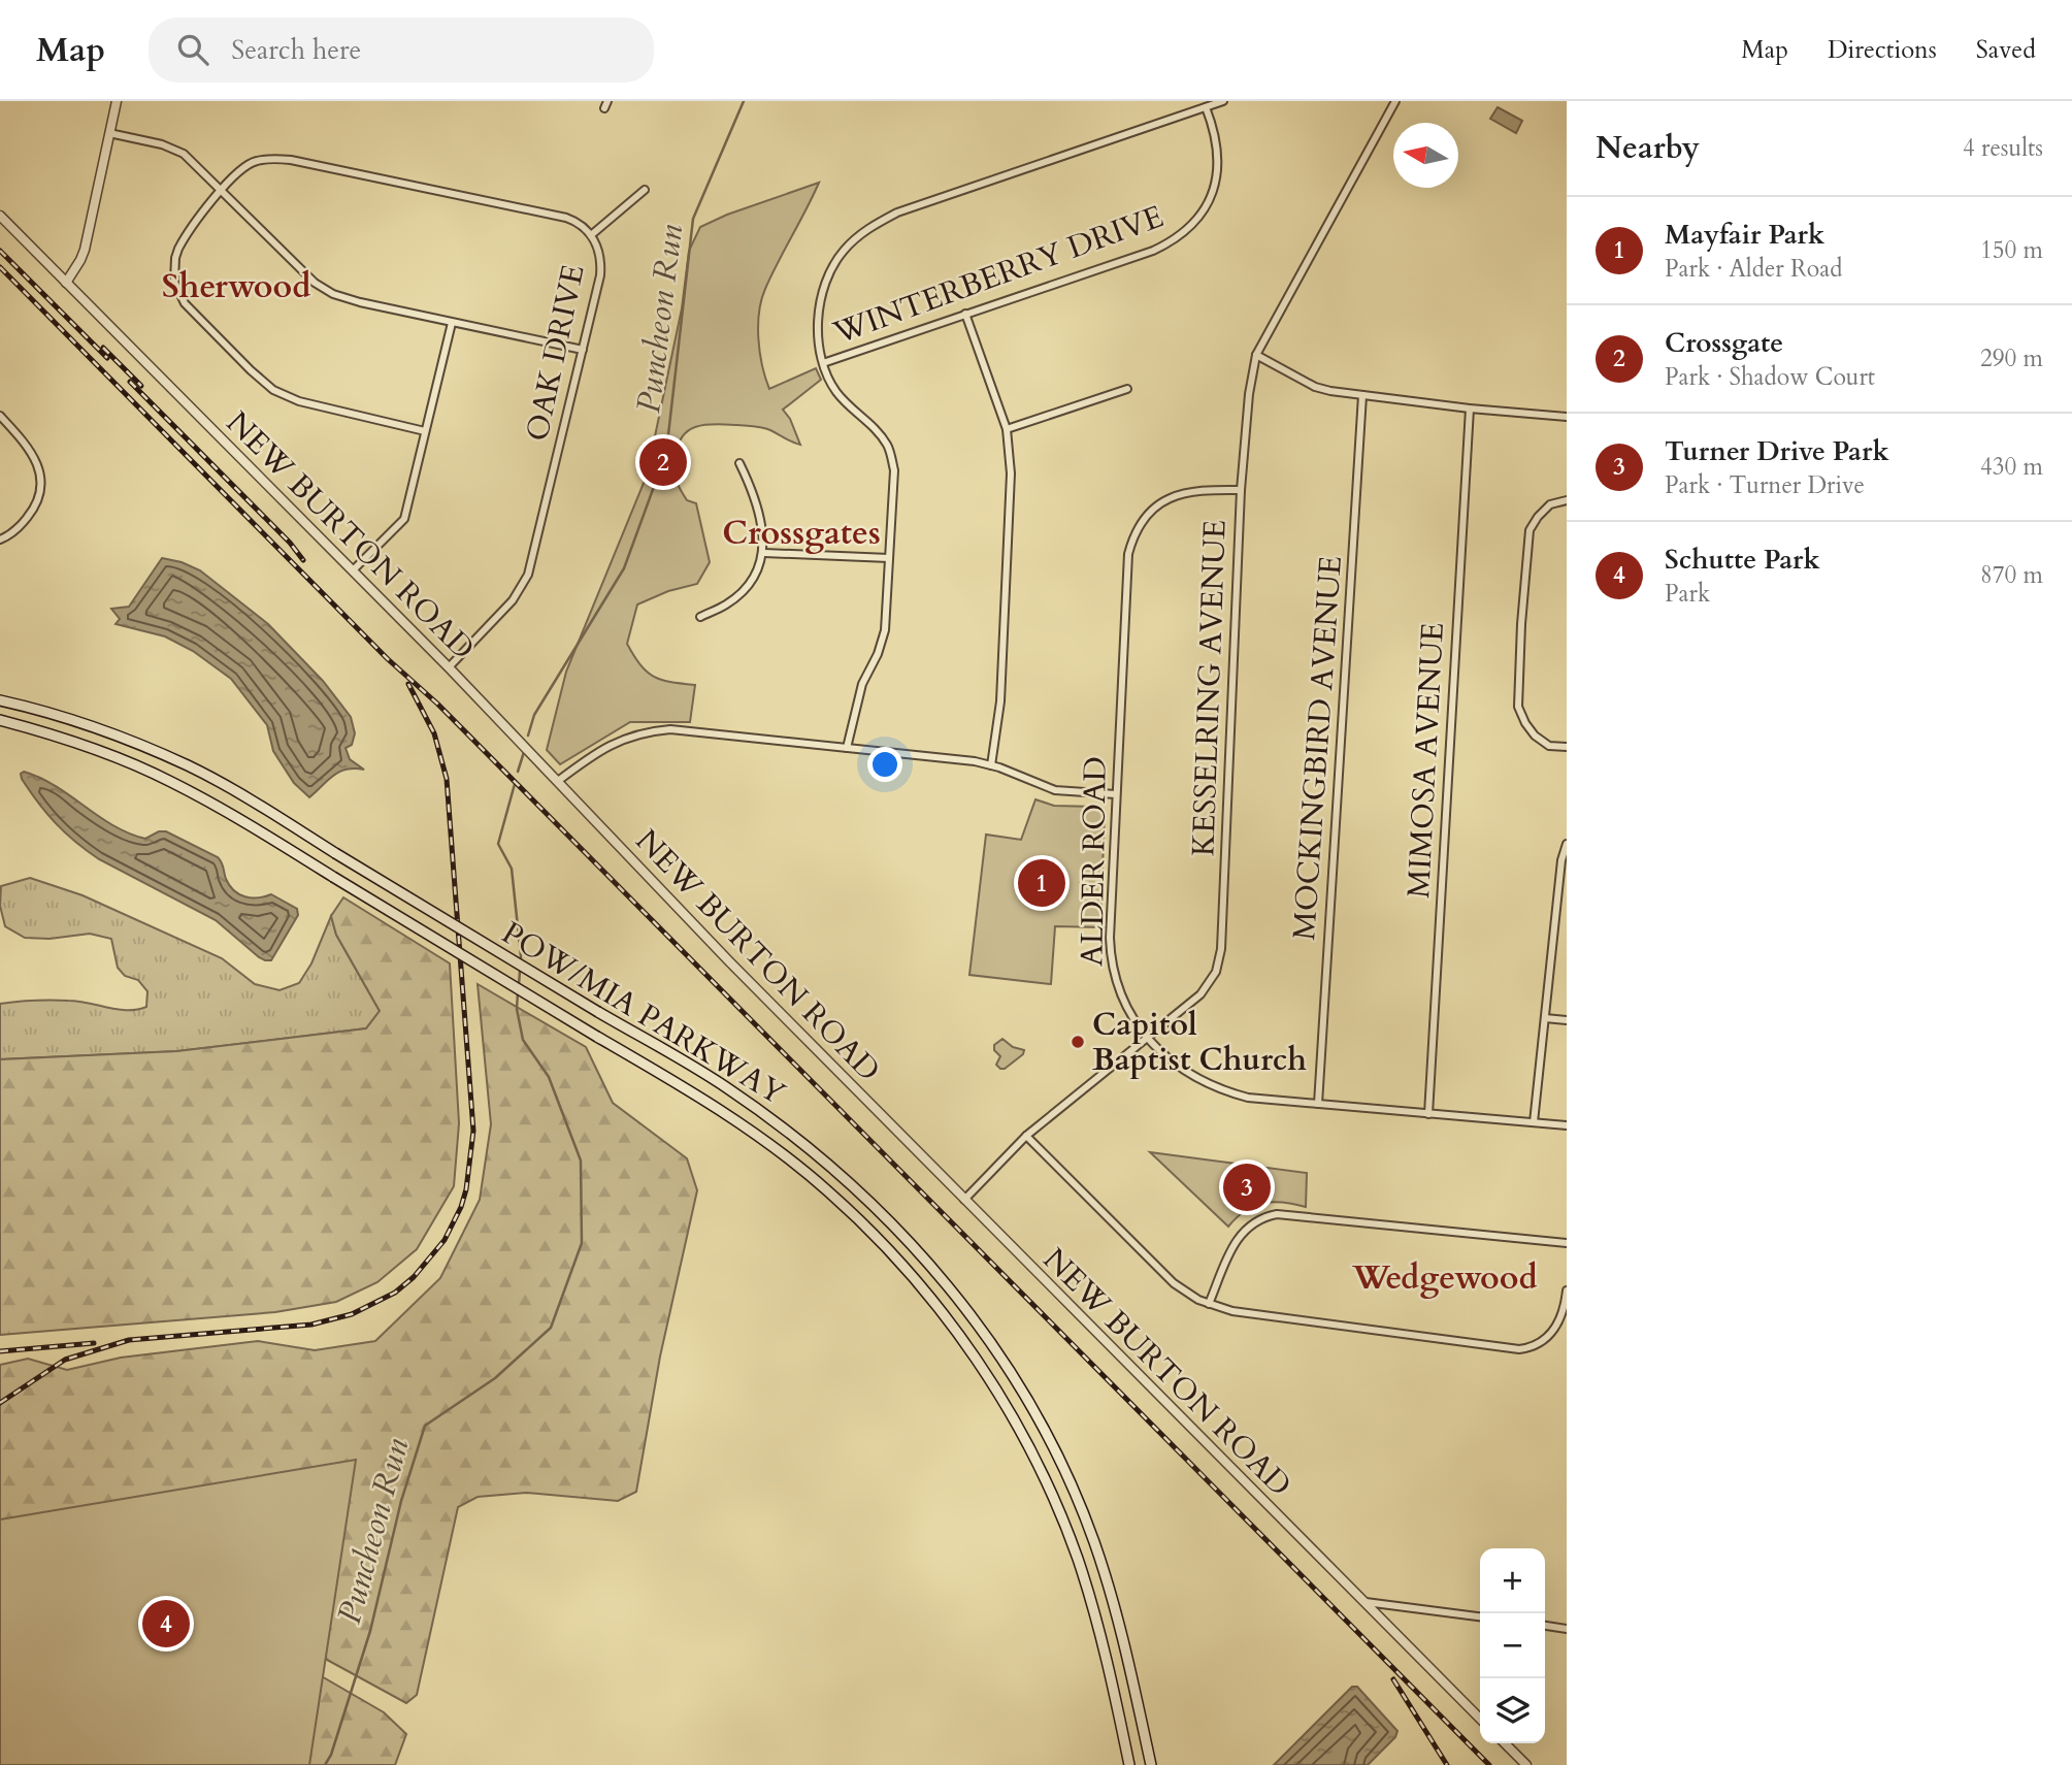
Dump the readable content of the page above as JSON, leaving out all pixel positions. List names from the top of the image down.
{
  "streets": {
    "main road": ["POW/MIA PARKWAY"],
    "street": [
      "WINTERBERRY DRIVE",
      "OAK DRIVE",
      "NEW BURTON ROAD",
      "KESSELRING AVENUE",
      "MOCKINGBIRD AVENUE",
      "MIMOSA AVENUE",
      "ALDER ROAD"
    ]
  },
  "crossings": [
    ["OAK DRIVE", "NEW BURTON ROAD"],
    ["NEW BURTON ROAD", "KESSELRING AVENUE"],
    ["KESSELRING AVENUE", "ALDER ROAD"],
    ["MOCKINGBIRD AVENUE", "ALDER ROAD"],
    ["MIMOSA AVENUE", "ALDER ROAD"]
  ],
  "districts": ["Sherwood", "Crossgates", "Wedgewood"],
  "water": ["Puncheon Run"],
  "places": ["Capitol Baptist Church"],
  "north": "left",
  "page": {
    "header": "Map",
    "search": "Search here",
    "nav": ["Map", "Directions", "Saved"],
    "heading": ["Nearby", "4 results"],
    "list": [
      {
        "mark": "1",
        "name": "Mayfair Park",
        "note": "Park · Alder Road",
        "value": "150 m"
      },
      {
        "mark": "2",
        "name": "Crossgate",
        "note": "Park · Shadow Court",
        "value": "290 m"
      },
      {
        "mark": "3",
        "name": "Turner Drive Park",
        "note": "Park · Turner Drive",
        "value": "430 m"
      },
      {
        "mark": "4",
        "name": "Schutte Park",
        "note": "Park",
        "value": "870 m"
      }
    ],
    "pins": [
      "2",
      "1",
      "3",
      "4"
    ],
    "map_buttons": ["+", "−"]
  }
}
